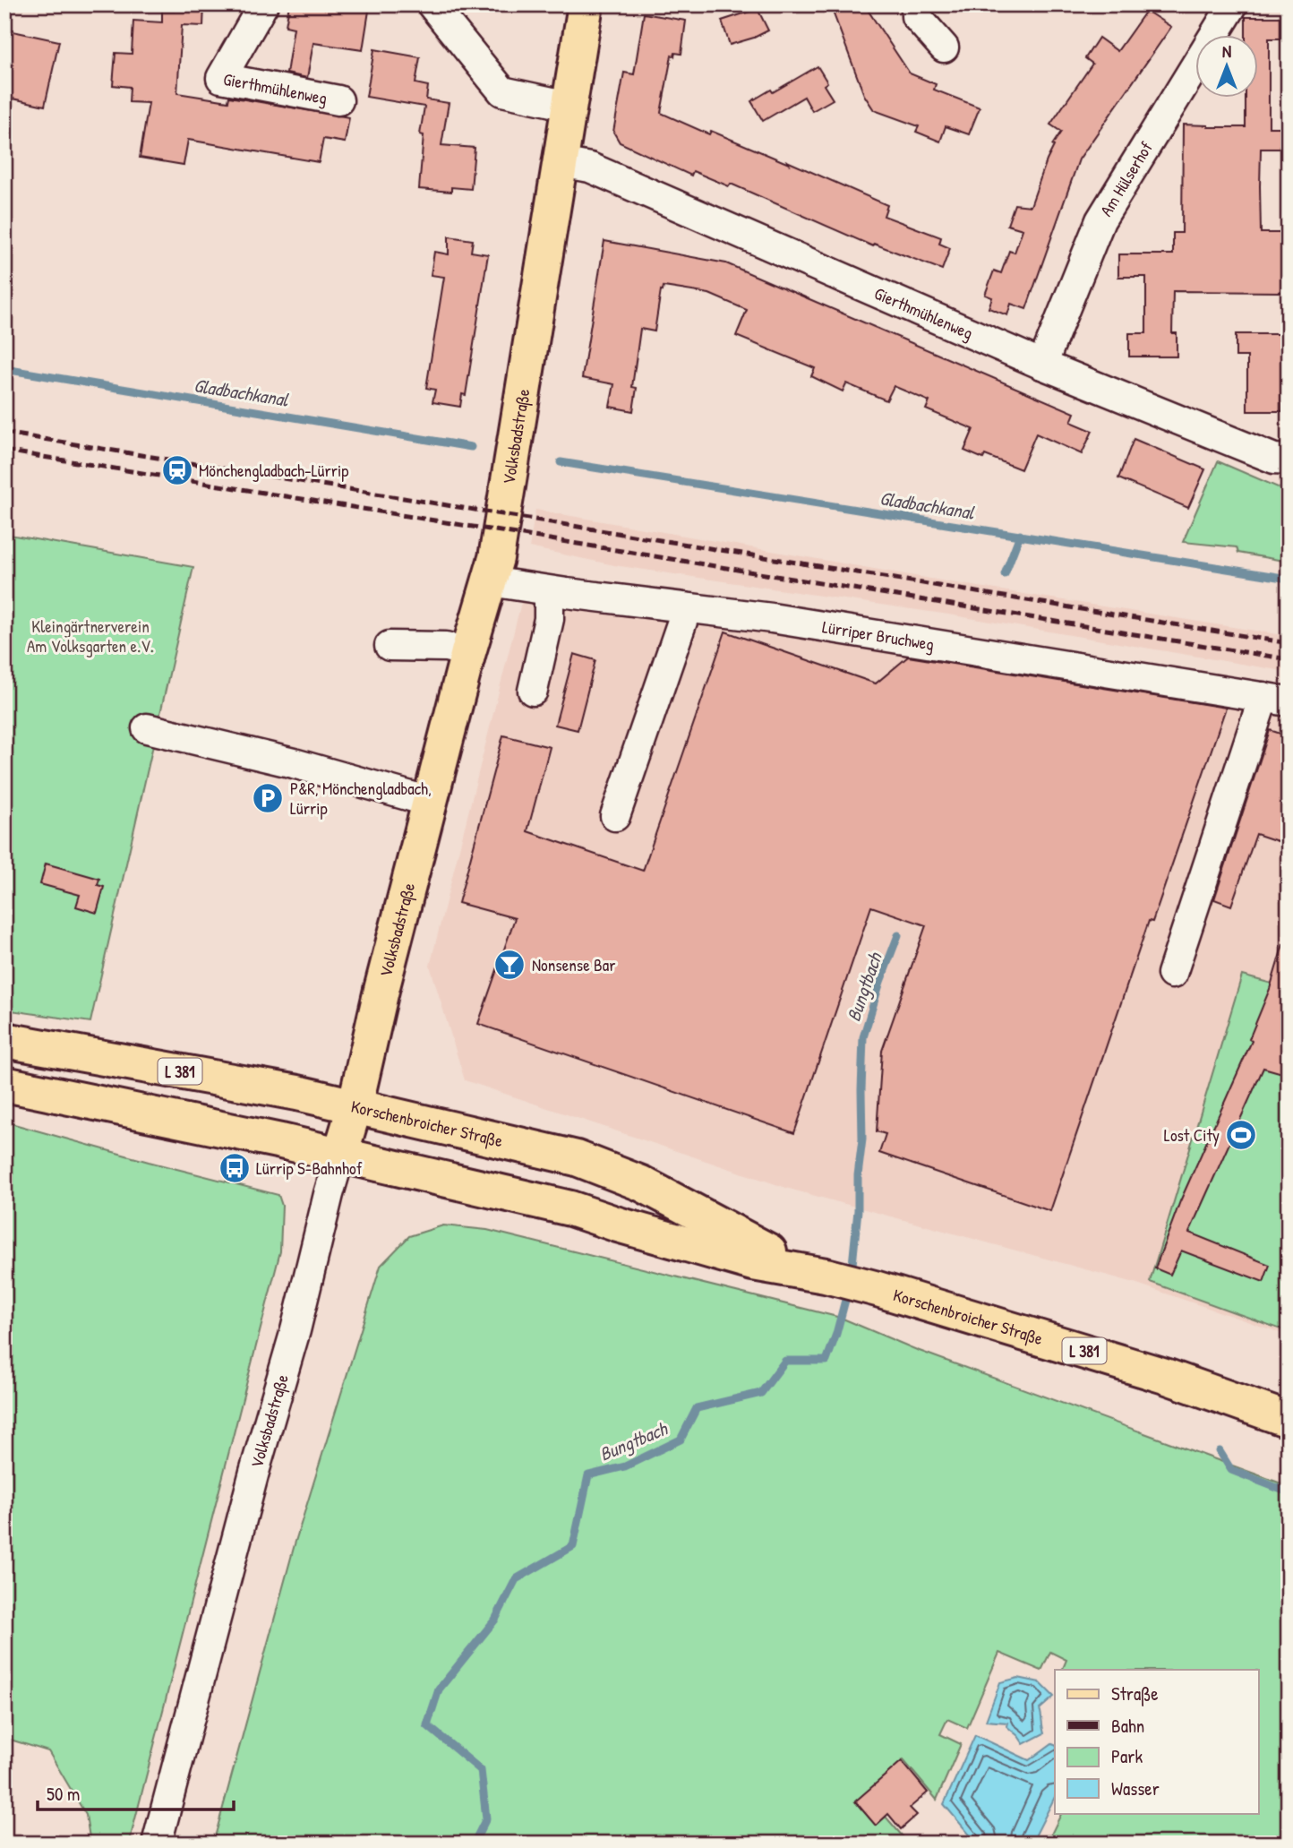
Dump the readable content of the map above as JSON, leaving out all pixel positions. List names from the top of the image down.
{
  "streets": {
    "main road": ["Volksbadstraße", "L 381", "Korschenbroicher Straße"],
    "street": ["Gierthmühlenweg", "Am Hülserhof", "Lürriper Bruchweg"]
  },
  "crossings": [
    ["Gierthmühlenweg", "Am Hülserhof"],
    ["Gierthmühlenweg", "Volksbadstraße"],
    ["Volksbadstraße", "Lürriper Bruchweg"],
    ["Volksbadstraße", "Korschenbroicher Straße"]
  ],
  "water": ["Gladbachkanal", "Bungtbach"],
  "parks": ["Kleingärtnerverein Am Volksgarten e.V."],
  "places": {
    "station": ["Mönchengladbach-Lürrip"],
    "parking": ["P&R, Mönchengladbach, Lürrip"],
    "bar": ["Nonsense Bar"],
    "sports": ["Lost City"],
    "bus stop": ["Lürrip S-Bahnhof"]
  },
  "legend": [
    "Straße",
    "Bahn",
    "Park",
    "Wasser"
  ],
  "scale_bar": "50 m",
  "north": "top"
}
